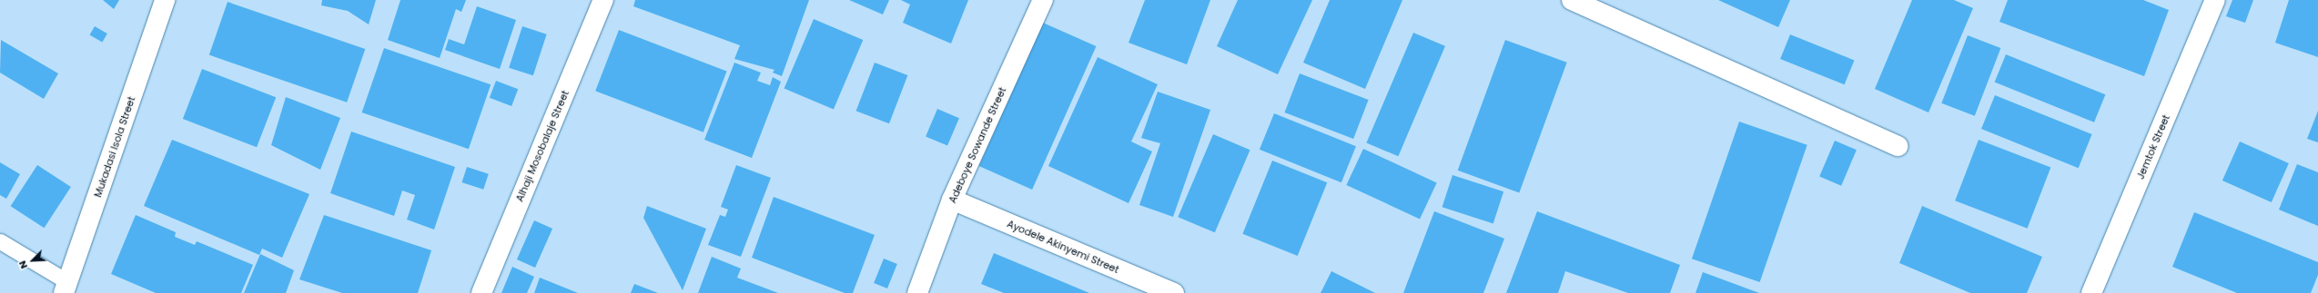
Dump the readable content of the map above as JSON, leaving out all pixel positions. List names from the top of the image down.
{
  "streets": {
    "street": [
      "Adeboye Sowande Street",
      "Alhaji Mosobalaje Street",
      "Mukadasi Isola Street",
      "Jemtok Street",
      "Ayodele Akinyemi Street"
    ]
  },
  "crossings": [
    ["Adeboye Sowande Street", "Ayodele Akinyemi Street"]
  ],
  "north": "bottom left"
}
